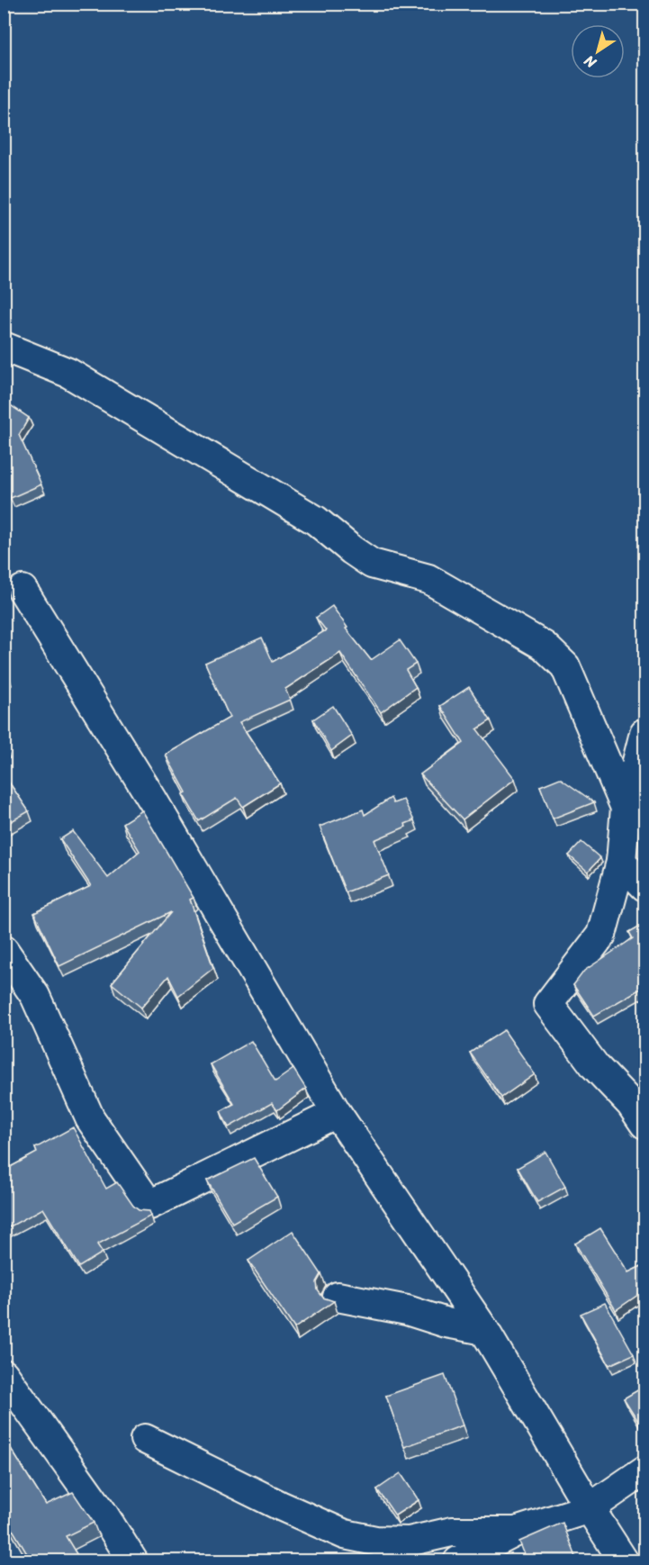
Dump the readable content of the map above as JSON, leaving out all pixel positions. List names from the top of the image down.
{
  "north": "bottom left"
}
